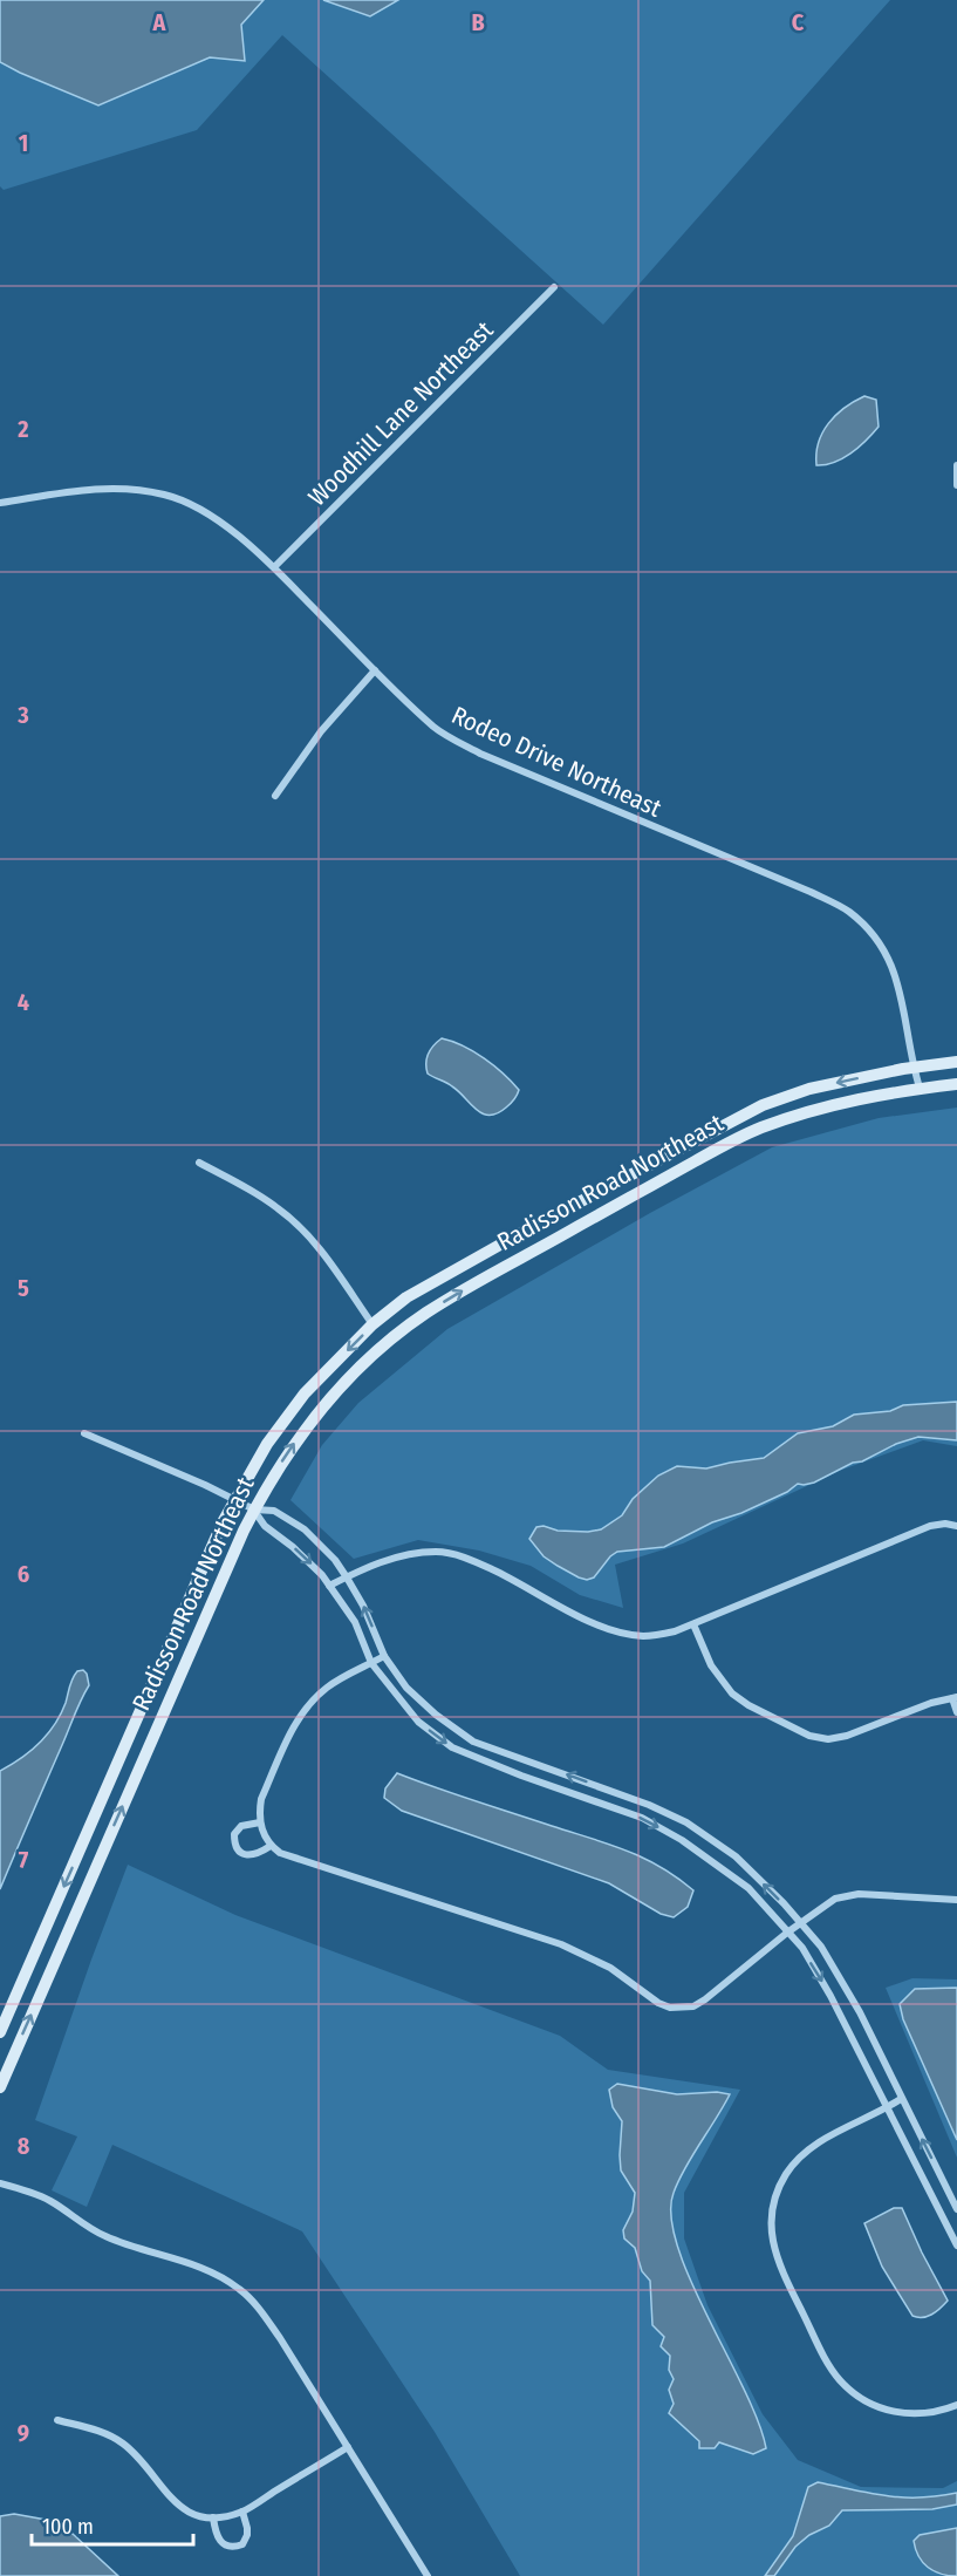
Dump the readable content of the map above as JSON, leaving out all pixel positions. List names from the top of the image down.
{
  "streets": {
    "main road": ["Radisson Road Northeast"],
    "street": ["Woodhill Lane Northeast", "Rodeo Drive Northeast"]
  },
  "crossings": [
    ["Woodhill Lane Northeast", "Rodeo Drive Northeast"],
    ["Rodeo Drive Northeast", "Radisson Road Northeast"]
  ],
  "scale_bar": "100 m",
  "grid": {
    "columns": ["A", "B", "C"],
    "rows": [
      "1",
      "2",
      "3",
      "4",
      "5",
      "6",
      "7",
      "8",
      "9"
    ]
  }
}
